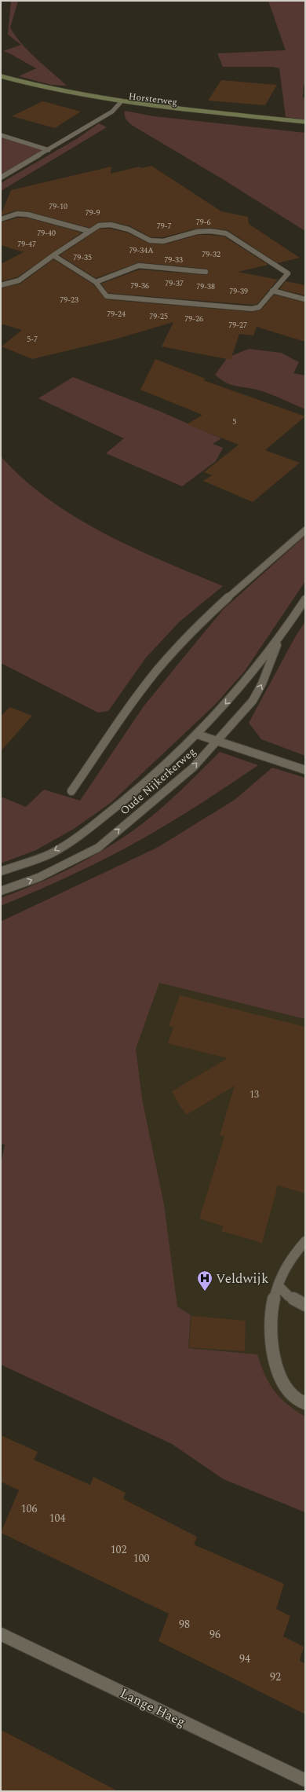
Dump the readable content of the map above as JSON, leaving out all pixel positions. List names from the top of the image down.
{
  "streets": {
    "main road": ["Horsterweg"],
    "street": ["Oude Nijkerkerweg", "Lange Haeg"]
  },
  "places": {
    "hospital": ["Veldwijk"]
  },
  "house_numbers": [
    "79-10",
    "79-9",
    "79-6",
    "79-7",
    "79-40",
    "79-47",
    "79-34A",
    "79-32",
    "79-35",
    "79-33",
    "79-37",
    "79-36",
    "79-38",
    "79-39",
    "79-23",
    "79-24",
    "79-25",
    "79-26",
    "79-27",
    "5-7",
    "5",
    "13",
    "106",
    "104",
    "102",
    "100",
    "98",
    "96",
    "94",
    "92"
  ]
}
